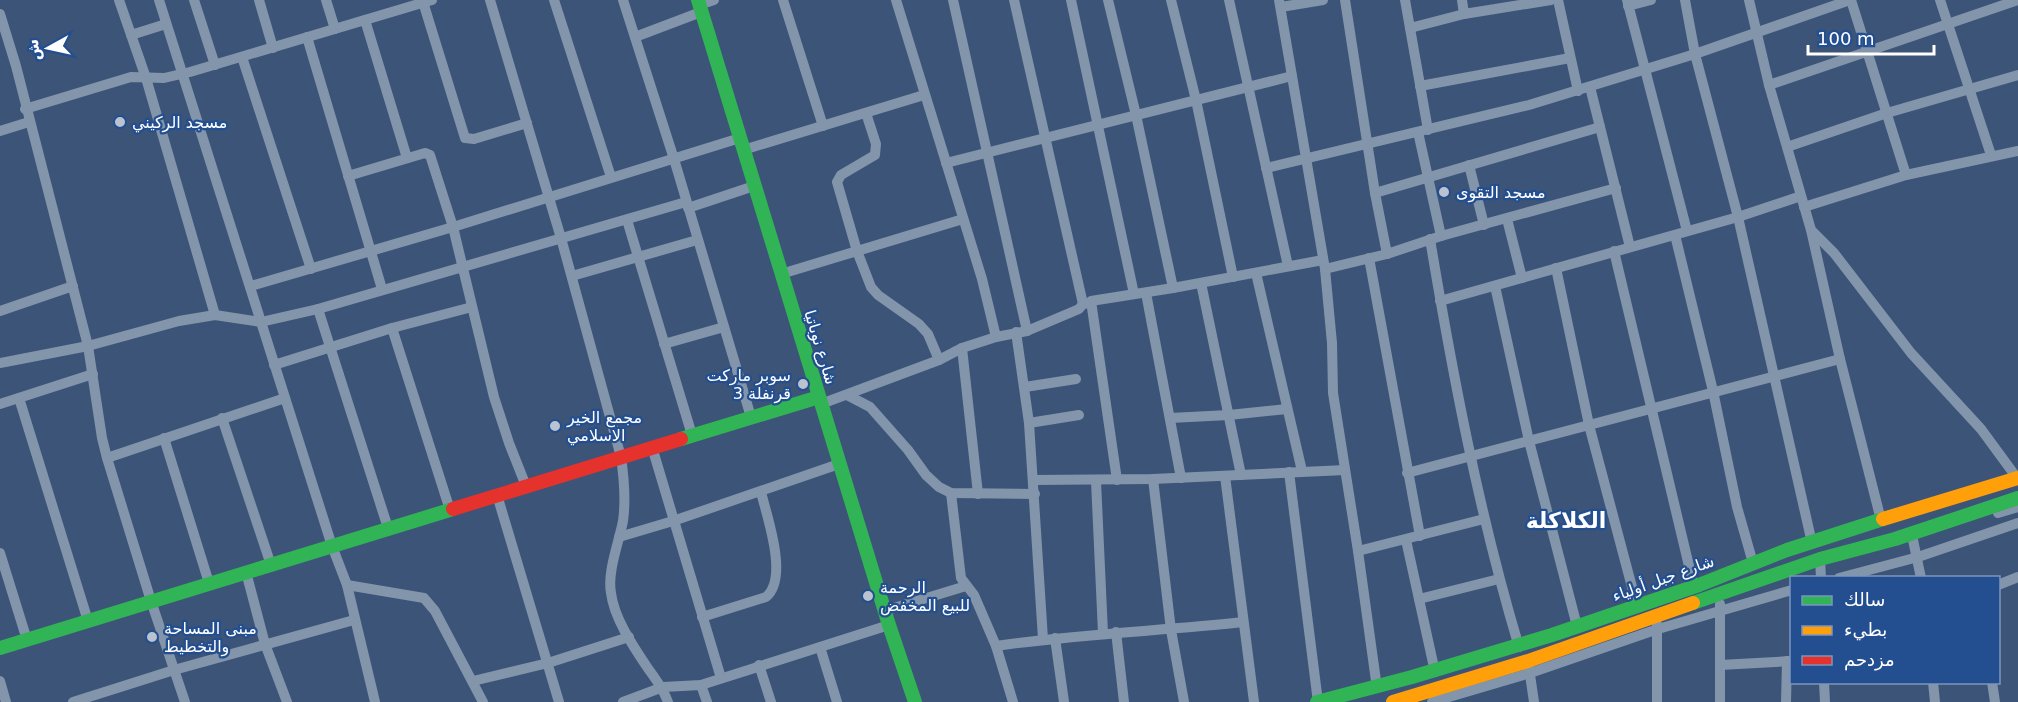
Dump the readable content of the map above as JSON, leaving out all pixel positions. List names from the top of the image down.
{
  "streets": {
    "street": ["شارع نوباتيا", "شارع جبل أولياء"]
  },
  "districts": ["الكلاكلة"],
  "places": [
    "مسجد الركيني",
    "مسجد التقوى",
    "سوبر ماركت قرنفلة 3",
    "مجمع الخير الاسلامي",
    "الرحمة للبيع المخفض",
    "مبنى المساحة والتخطيط"
  ],
  "legend": ["سالك", "بطيء", "مزدحم"],
  "scale_bar": "100 m",
  "north": "left"
}
